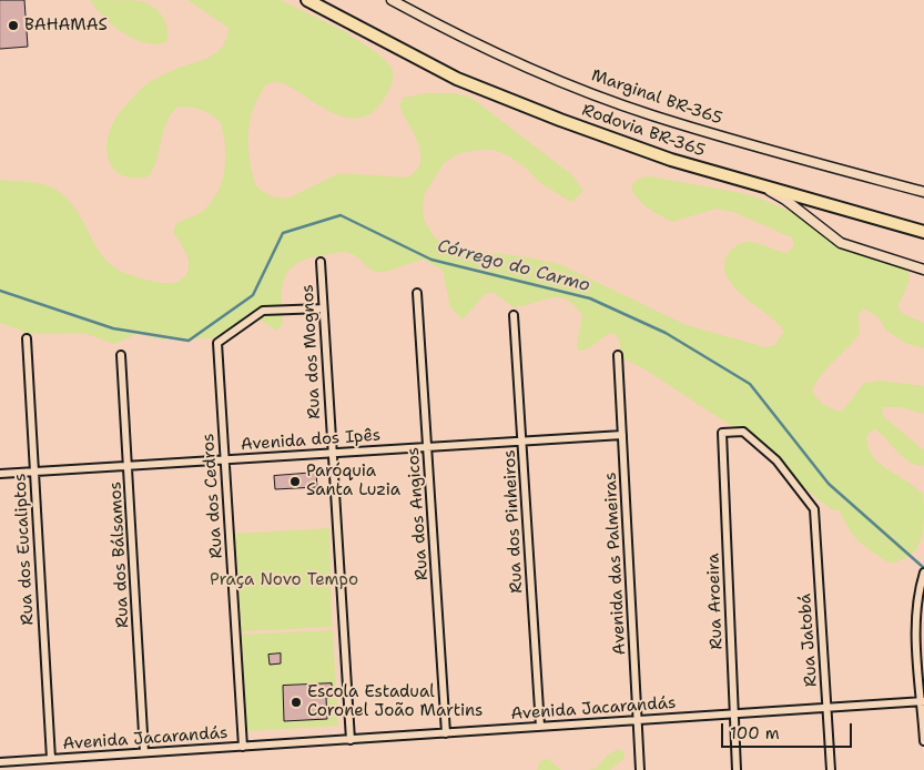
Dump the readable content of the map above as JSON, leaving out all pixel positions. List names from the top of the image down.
{
  "streets": {
    "main road": ["Rodovia BR-365"],
    "street": [
      "Marginal BR-365",
      "Rua dos Mognos",
      "Avenida dos Ipês",
      "Rua dos Cedros",
      "Rua dos Angicos",
      "Rua dos Pinheiros",
      "Rua dos Eucaliptos",
      "Rua dos Bálsamos",
      "Avenida das Palmeiras",
      "Rua Aroeira",
      "Rua Jatobá",
      "Avenida Jacarandás"
    ]
  },
  "crossings": [
    ["Rua dos Mognos", "Avenida dos Ipês"],
    ["Rua dos Mognos", "Rua dos Cedros"],
    ["Rua dos Mognos", "Avenida Jacarandás"],
    ["Avenida dos Ipês", "Rua dos Cedros"],
    ["Avenida dos Ipês", "Rua dos Angicos"],
    ["Avenida dos Ipês", "Rua dos Pinheiros"],
    ["Avenida dos Ipês", "Rua dos Eucaliptos"],
    ["Avenida dos Ipês", "Rua dos Bálsamos"],
    ["Avenida dos Ipês", "Avenida das Palmeiras"],
    ["Rua dos Cedros", "Avenida Jacarandás"],
    ["Rua dos Angicos", "Avenida Jacarandás"],
    ["Rua dos Pinheiros", "Avenida Jacarandás"],
    ["Rua dos Eucaliptos", "Avenida Jacarandás"],
    ["Rua dos Bálsamos", "Avenida Jacarandás"],
    ["Avenida das Palmeiras", "Avenida Jacarandás"],
    ["Rua Aroeira", "Rua Jatobá"],
    ["Rua Aroeira", "Avenida Jacarandás"],
    ["Rua Jatobá", "Avenida Jacarandás"]
  ],
  "water": ["Córrego do Carmo"],
  "parks": ["Praça Novo Tempo"],
  "places": ["BAHAMAS", "Paróquia Santa Luzia", "Escola Estadual Coronel João Martins"],
  "scale_bar": "100 m"
}
